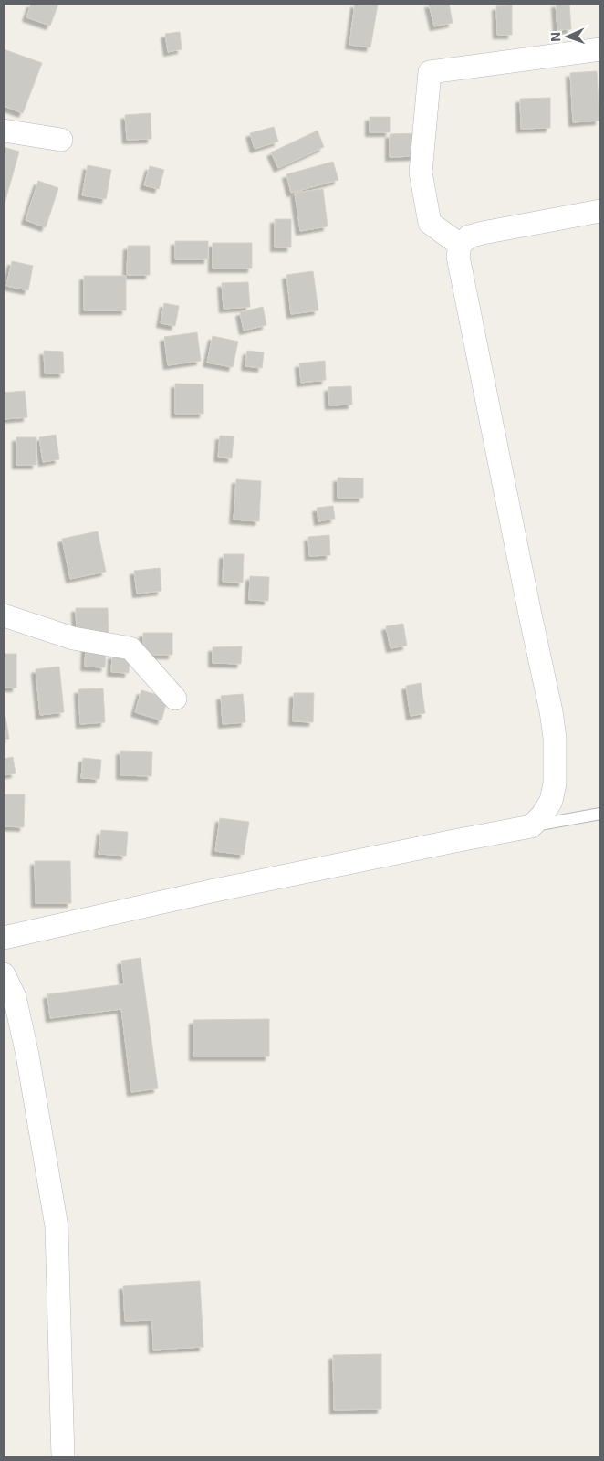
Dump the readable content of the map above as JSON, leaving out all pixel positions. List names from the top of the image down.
{
  "north": "left"
}
